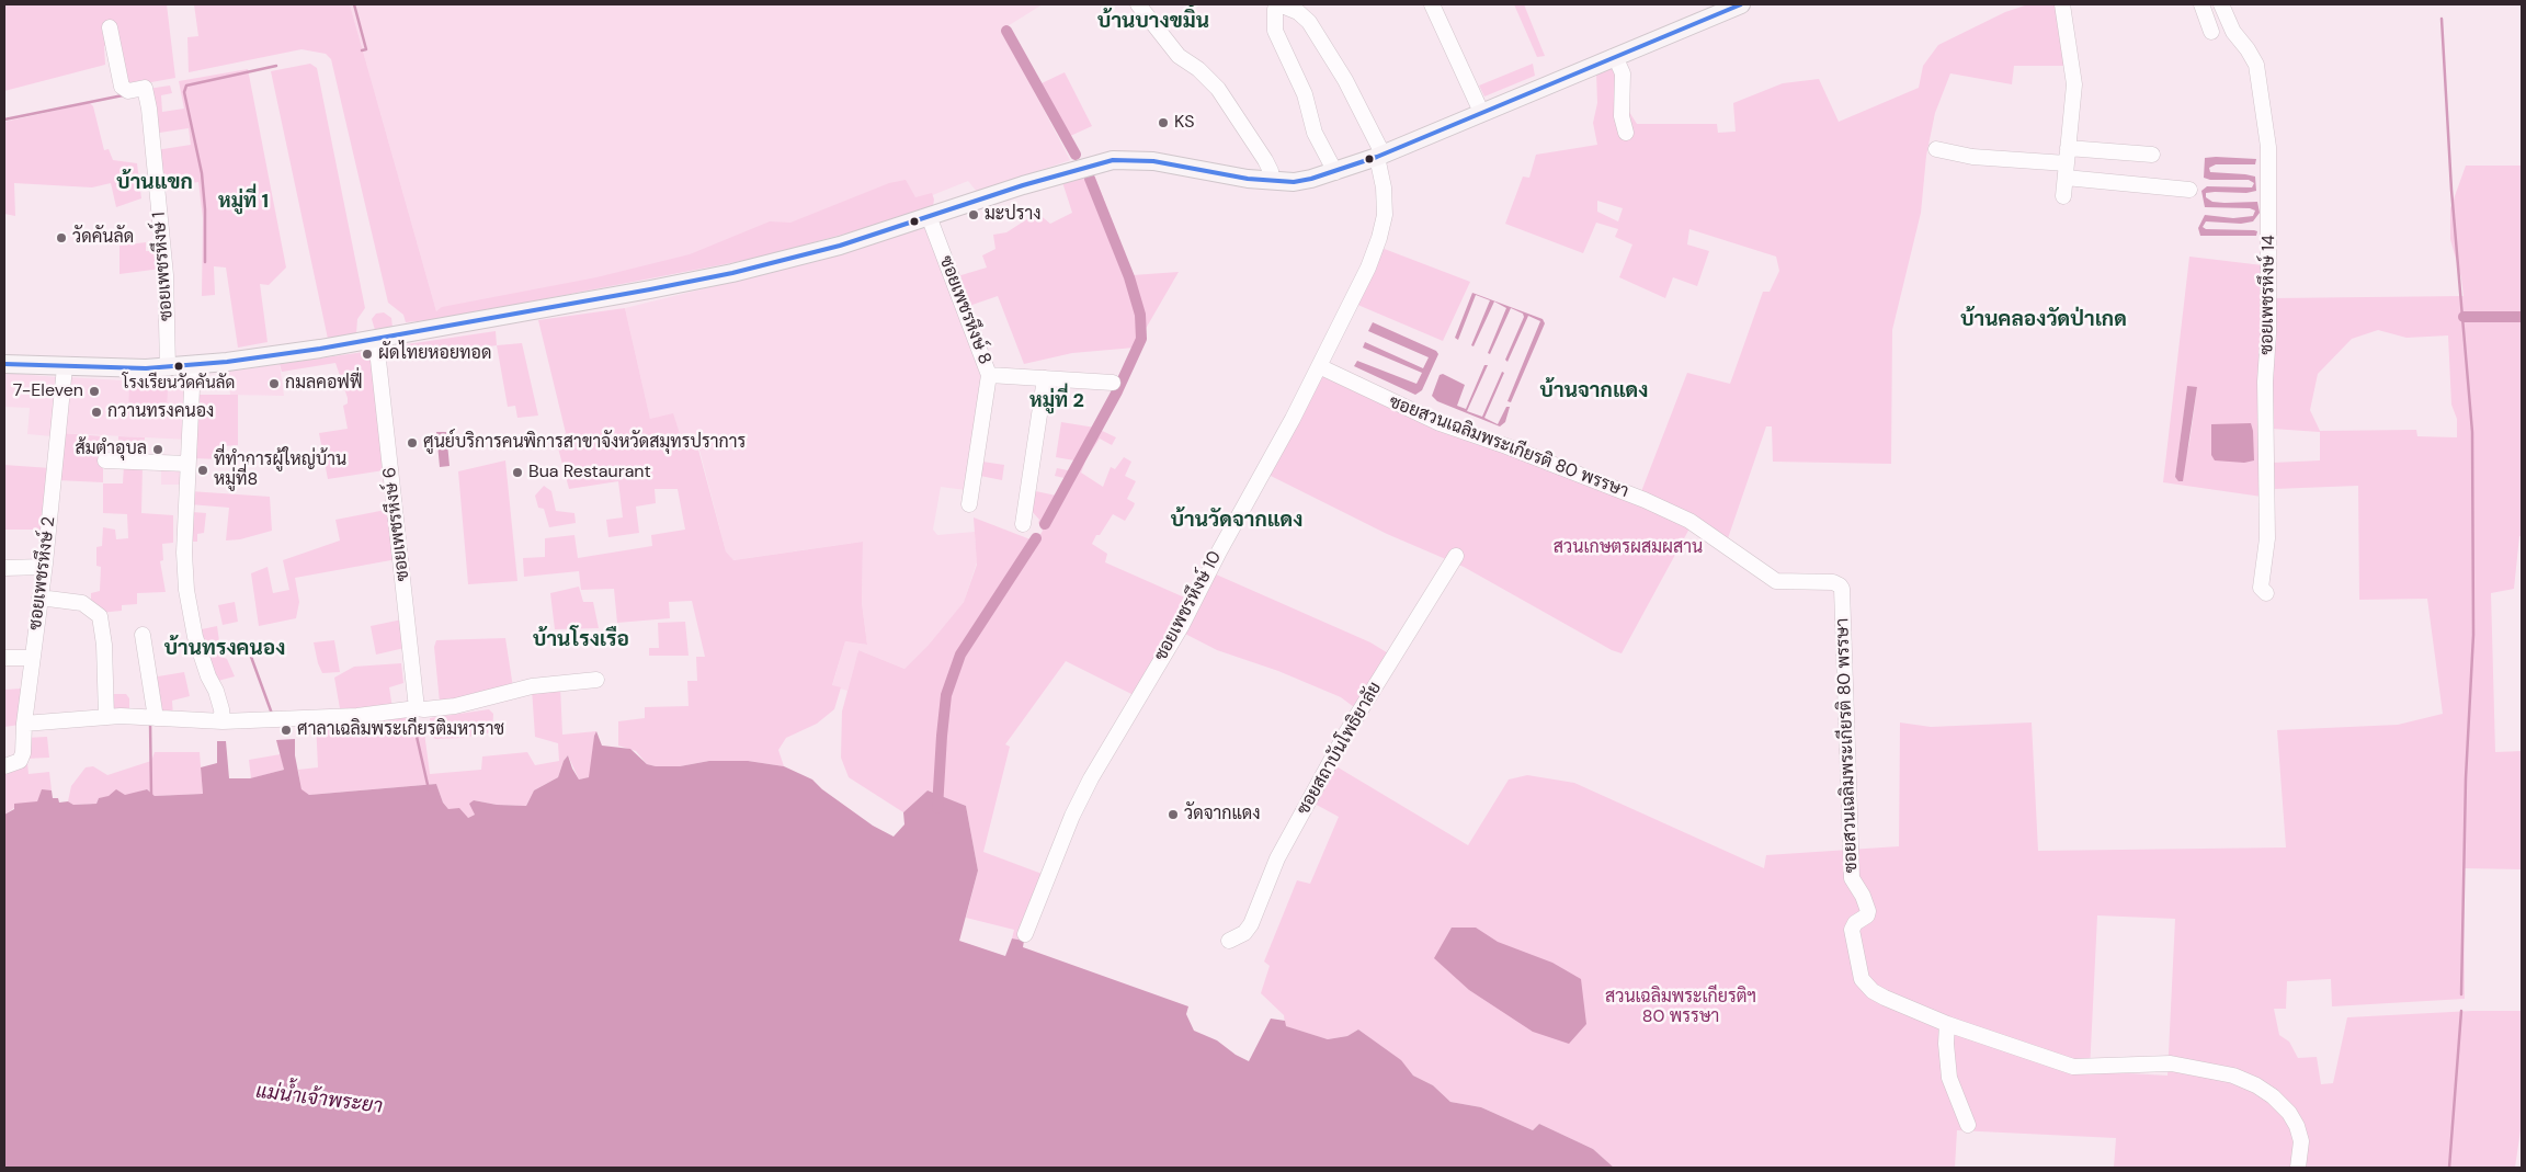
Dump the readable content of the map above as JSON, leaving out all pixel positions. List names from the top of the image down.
{
  "streets": {
    "street": [
      "ซอยเพชรหึงษ์ 1",
      "ซอยเพชรหึงษ์ 14",
      "ซอยเพชรหึงษ์ 8",
      "ซอยสวนเฉลิมพระเกียรติ 80 พรรษา",
      "ซอยเพชรหึงษ์ 6",
      "ซอยเพชรหึงษ์ 2",
      "ซอยเพชรหึงษ์ 10",
      "ซอยสถาบันโพธิยาลัย"
    ]
  },
  "crossings": [
    ["ซอยสวนเฉลิมพระเกียรติ 80 พรรษา", "ซอยเพชรหึงษ์ 10"]
  ],
  "districts": [
    "บ้านบางขมิ้น",
    "บ้านแขก",
    "หมู่ที่ 1",
    "บ้านคลองวัดป่าเกด",
    "บ้านจากแดง",
    "หมู่ที่ 2",
    "บ้านวัดจากแดง",
    "บ้านโรงเรือ",
    "บ้านทรงคนอง"
  ],
  "water": ["แม่น้ำเจ้าพระยา"],
  "parks": ["สวนเกษตรผสมผสาน", "สวนเฉลิมพระเกียรติฯ 80 พรรษา"],
  "places": [
    "KS",
    "มะปราง",
    "วัดคันลัด",
    "ผัดไทยหอยทอด",
    "โรงเรียนวัดคันลัด",
    "กมลคอฟฟี่",
    "7-Eleven",
    "กวานทรงคนอง",
    "ศูนย์บริการคนพิการสาขาจังหวัดสมุทรปราการ",
    "ส้มตำอุบล",
    "ที่ทำการผู้ใหญ่บ้าน หมู่ที่8",
    "Bua Restaurant",
    "ศาลาเฉลิมพระเกียรติมหาราช",
    "วัดจากแดง"
  ]
}
